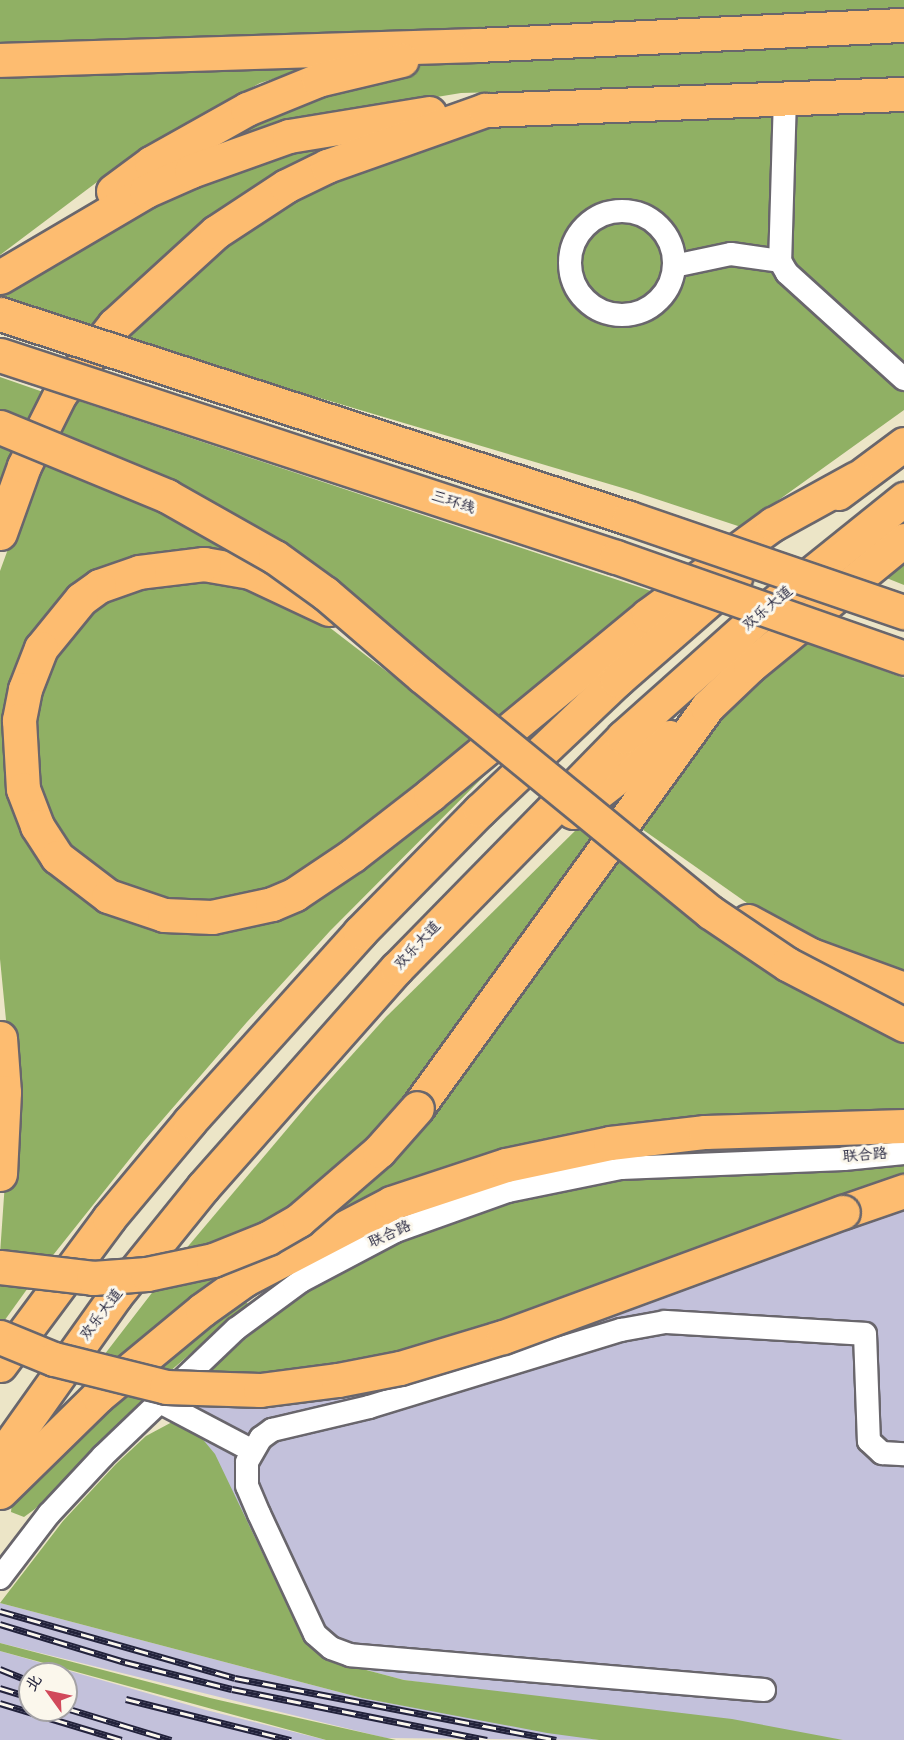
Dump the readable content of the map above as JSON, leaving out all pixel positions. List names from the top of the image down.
{
  "streets": {
    "highway": ["三环线", "欢乐大道"],
    "street": ["联合路"]
  },
  "north": "top left"
}
